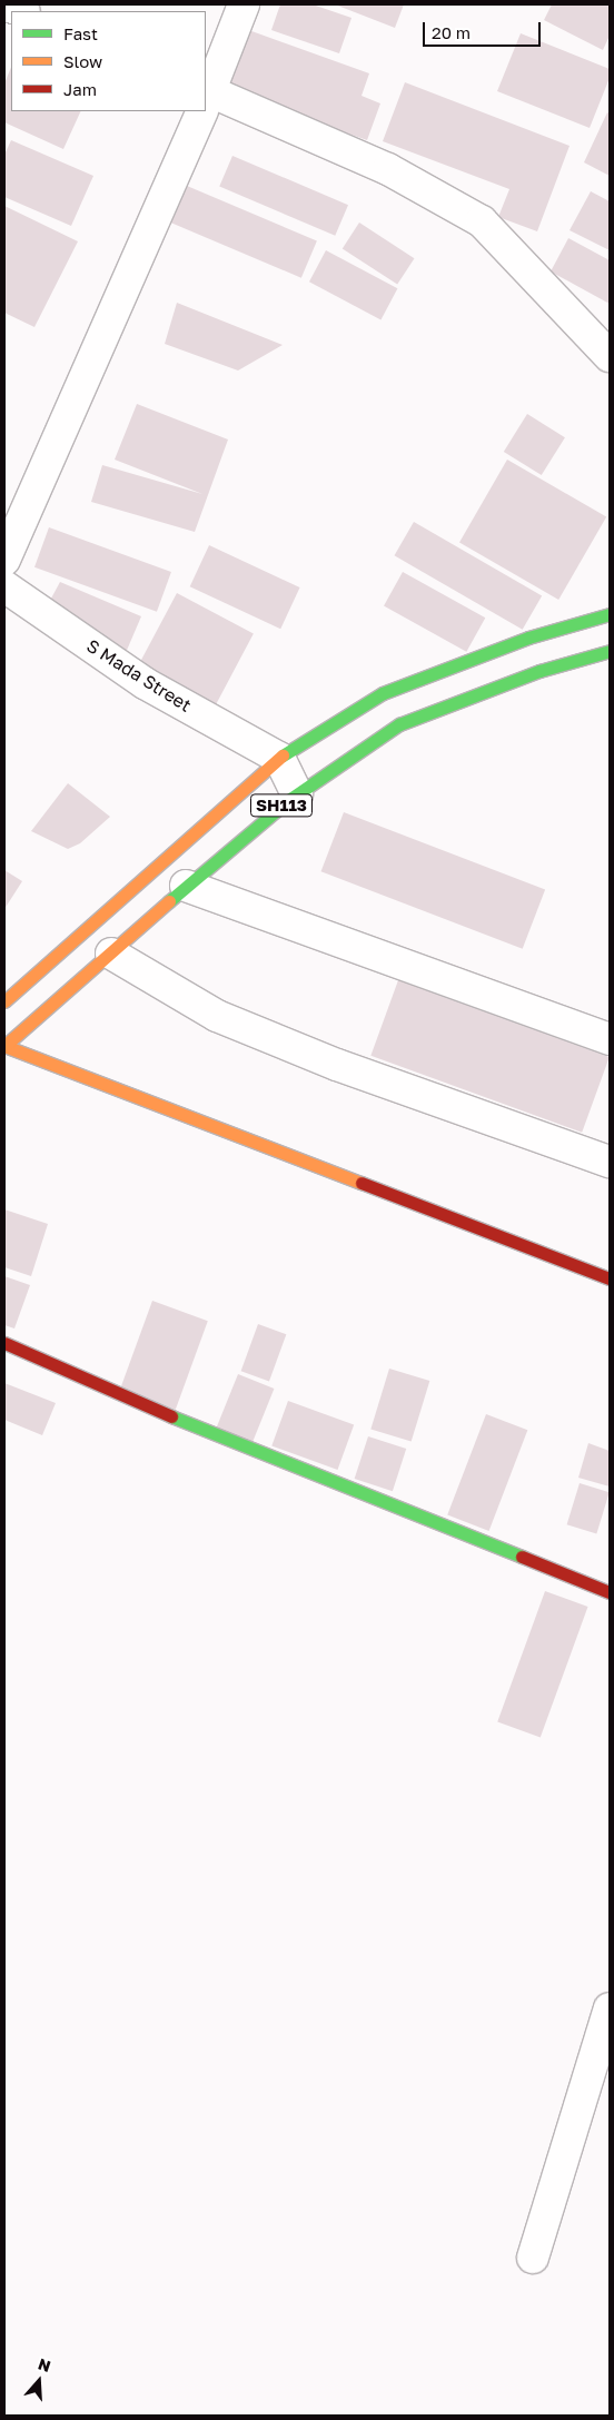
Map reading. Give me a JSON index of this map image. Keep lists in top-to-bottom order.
{
  "streets": {
    "main road": ["SH113"],
    "street": ["S Mada Street"]
  },
  "crossings": [
    ["S Mada Street", "SH113"]
  ],
  "legend": ["Fast", "Slow", "Jam"],
  "scale_bar": "20 m",
  "north": "top"
}
